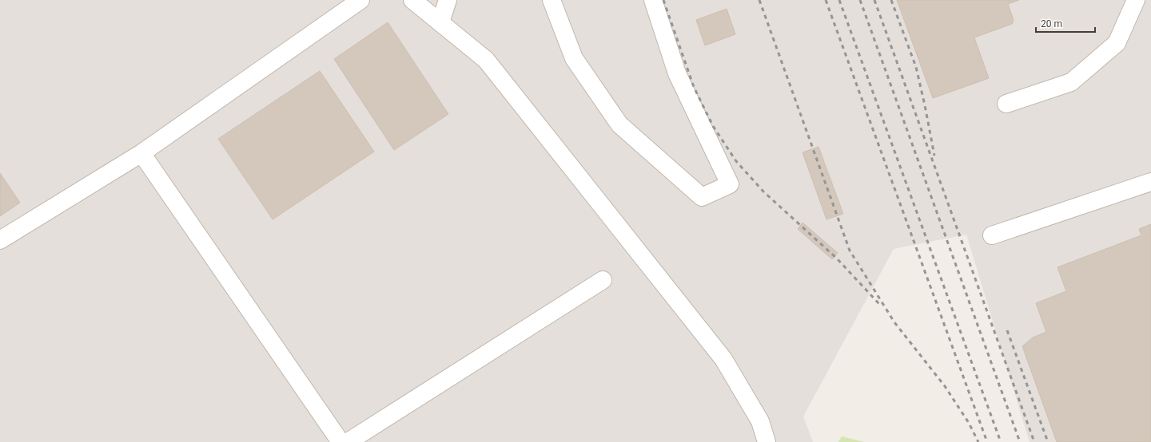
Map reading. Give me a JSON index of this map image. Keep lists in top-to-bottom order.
{
  "scale_bar": "20 m"
}
